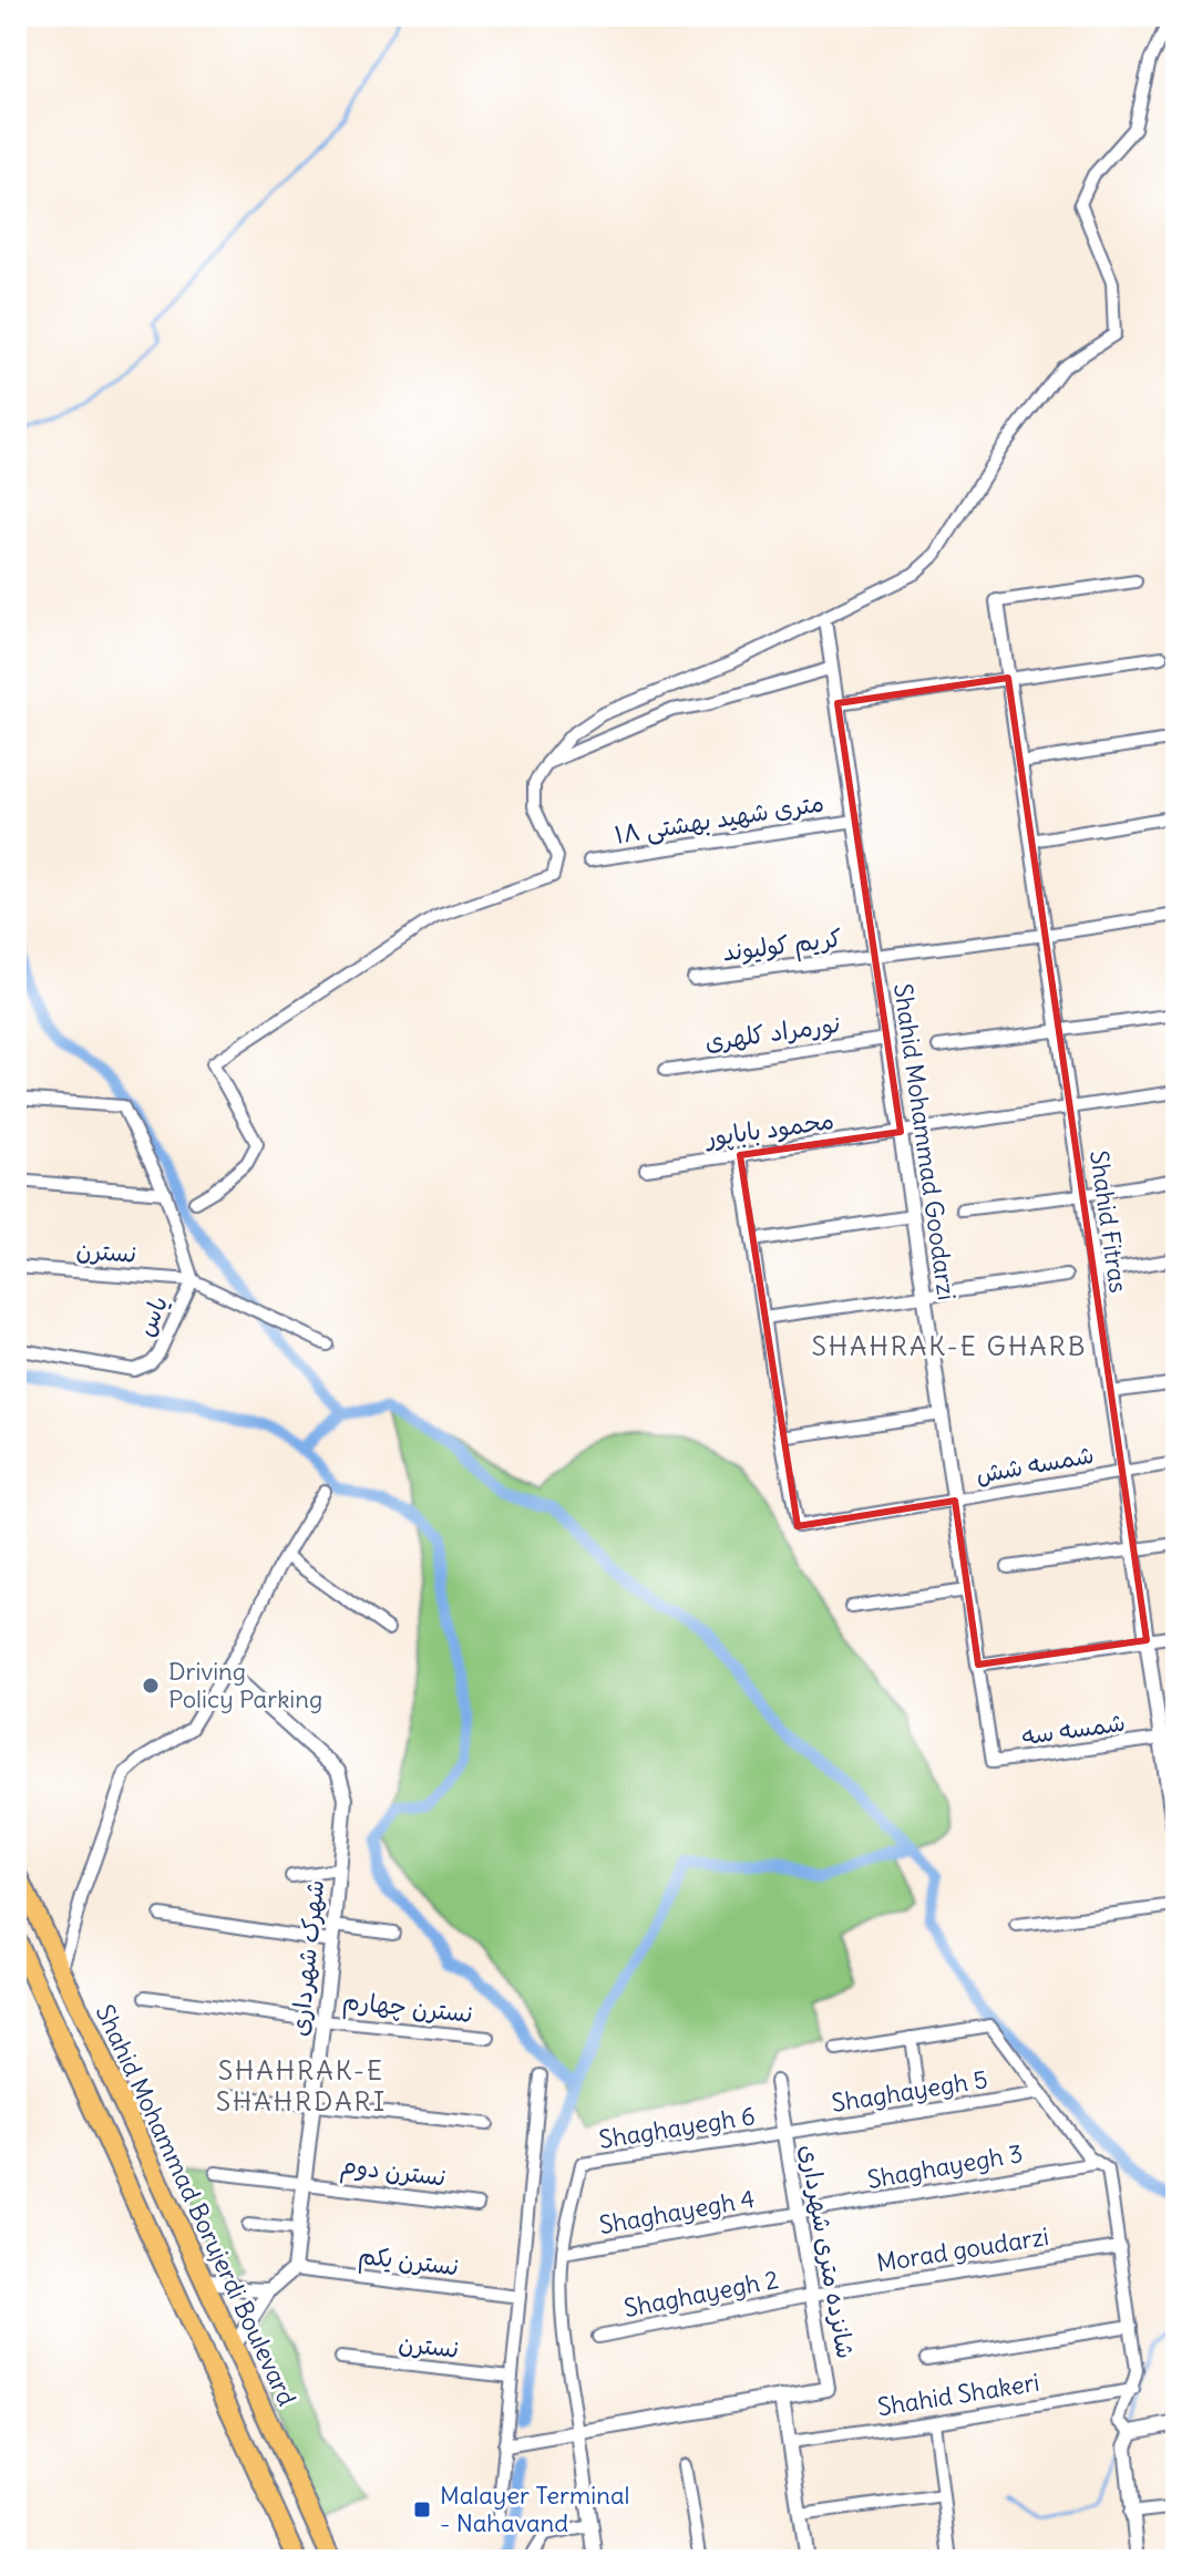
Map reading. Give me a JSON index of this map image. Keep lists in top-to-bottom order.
{
  "streets": {
    "highway": ["Shahid Mohammad Borujerdi Boulevard"],
    "street": [
      "۱۸ متری شهید بهشتی",
      "کریم کولیوند",
      "نورمراد کلهری",
      "محمود باباپور",
      "Shahid Mohammad Goodarzi",
      "Shahid Fitras",
      "نسترن",
      "یاس",
      "شمسه شش",
      "شمسه سه",
      "شهرک شهرداری",
      "نسترن چهارم",
      "Shaghayegh 5",
      "Shaghayegh 6",
      "Shaghayegh 3",
      "نسترن دوم",
      "Shaghayegh 4",
      "Morad goudarzi",
      "شانزده متری شهرداری",
      "نسترن یکم",
      "Shaghayegh 2",
      "Shahid Shakeri"
    ]
  },
  "crossings": [
    ["۱۸ متری شهید بهشتی", "Shahid Mohammad Goodarzi"],
    ["کریم کولیوند", "Shahid Mohammad Goodarzi"],
    ["کریم کولیوند", "Shahid Fitras"],
    ["نورمراد کلهری", "Shahid Mohammad Goodarzi"],
    ["محمود باباپور", "Shahid Mohammad Goodarzi"],
    ["محمود باباپور", "Shahid Fitras"],
    ["Shahid Mohammad Goodarzi", "شمسه شش"],
    ["Shahid Mohammad Goodarzi", "شمسه سه"],
    ["Shahid Fitras", "شمسه شش"],
    ["Shahid Fitras", "شمسه سه"],
    ["نسترن", "یاس"],
    ["شهرک شهرداری", "نسترن چهارم"],
    ["شهرک شهرداری", "نسترن دوم"],
    ["شهرک شهرداری", "نسترن یکم"],
    ["Shaghayegh 5", "Shaghayegh 6"],
    ["Shaghayegh 5", "شانزده متری شهرداری"],
    ["Shaghayegh 6", "Shaghayegh 4"],
    ["Shaghayegh 6", "شانزده متری شهرداری"],
    ["Shaghayegh 3", "Shaghayegh 4"],
    ["Shaghayegh 3", "شانزده متری شهرداری"],
    ["Shaghayegh 4", "شانزده متری شهرداری"],
    ["Morad goudarzi", "شانزده متری شهرداری"],
    ["Morad goudarzi", "Shaghayegh 2"],
    ["شانزده متری شهرداری", "Shaghayegh 2"]
  ],
  "districts": ["SHAHRAK-E GHARB", "SHAHRAK-E SHAHRDARI"],
  "places": {
    "other": ["Driving Policy Parking"],
    "transit": ["Malayer Terminal - Nahavand"]
  }
}
